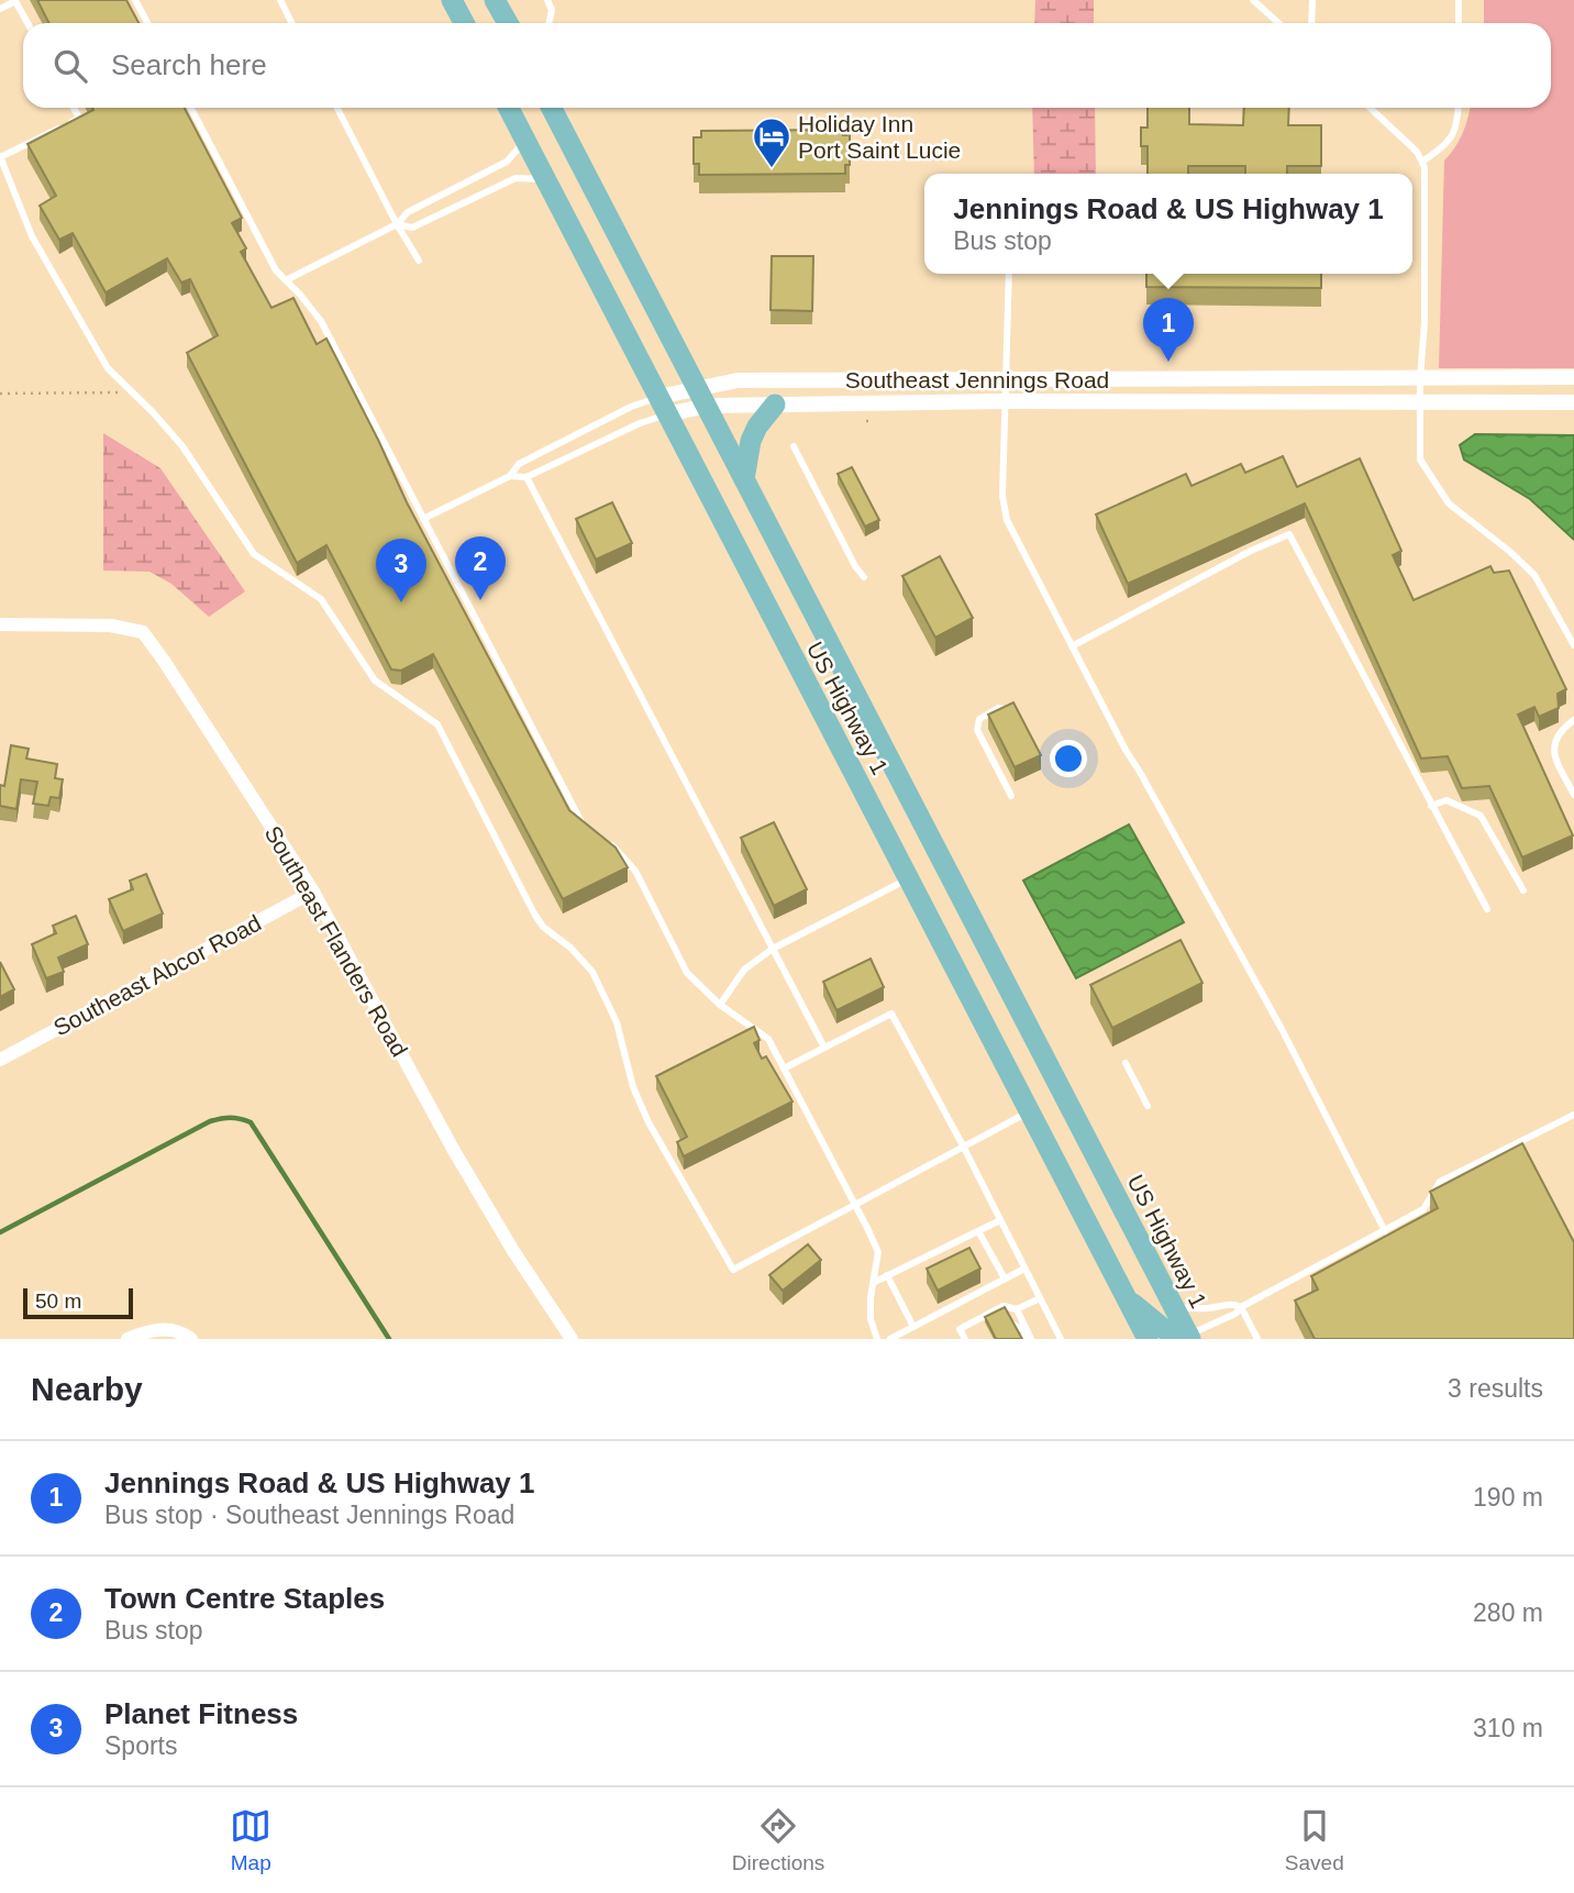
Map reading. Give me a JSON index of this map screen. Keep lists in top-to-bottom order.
{
  "streets": {
    "main road": ["US Highway 1"],
    "street": ["Southeast Jennings Road", "Southeast Flanders Road", "Southeast Abcor Road"]
  },
  "crossings": [
    ["Southeast Jennings Road", "US Highway 1"],
    ["Southeast Flanders Road", "Southeast Abcor Road"]
  ],
  "places": {
    "hotel": ["Holiday Inn Port Saint Lucie"]
  },
  "scale_bar": "50 m",
  "page": {
    "search": "Search here",
    "popup": ["Jennings Road & US Highway 1", "Bus stop"],
    "pins": ["1", "2", "3"],
    "scale": "50 m",
    "heading": ["Nearby", "3 results"],
    "list": [
      {
        "mark": "1",
        "name": "Jennings Road & US Highway 1",
        "note": "Bus stop · Southeast Jennings Road",
        "value": "190 m"
      },
      {
        "mark": "2",
        "name": "Town Centre Staples",
        "note": "Bus stop",
        "value": "280 m"
      },
      {
        "mark": "3",
        "name": "Planet Fitness",
        "note": "Sports",
        "value": "310 m"
      }
    ],
    "nav": ["Map", "Directions", "Saved"]
  }
}
